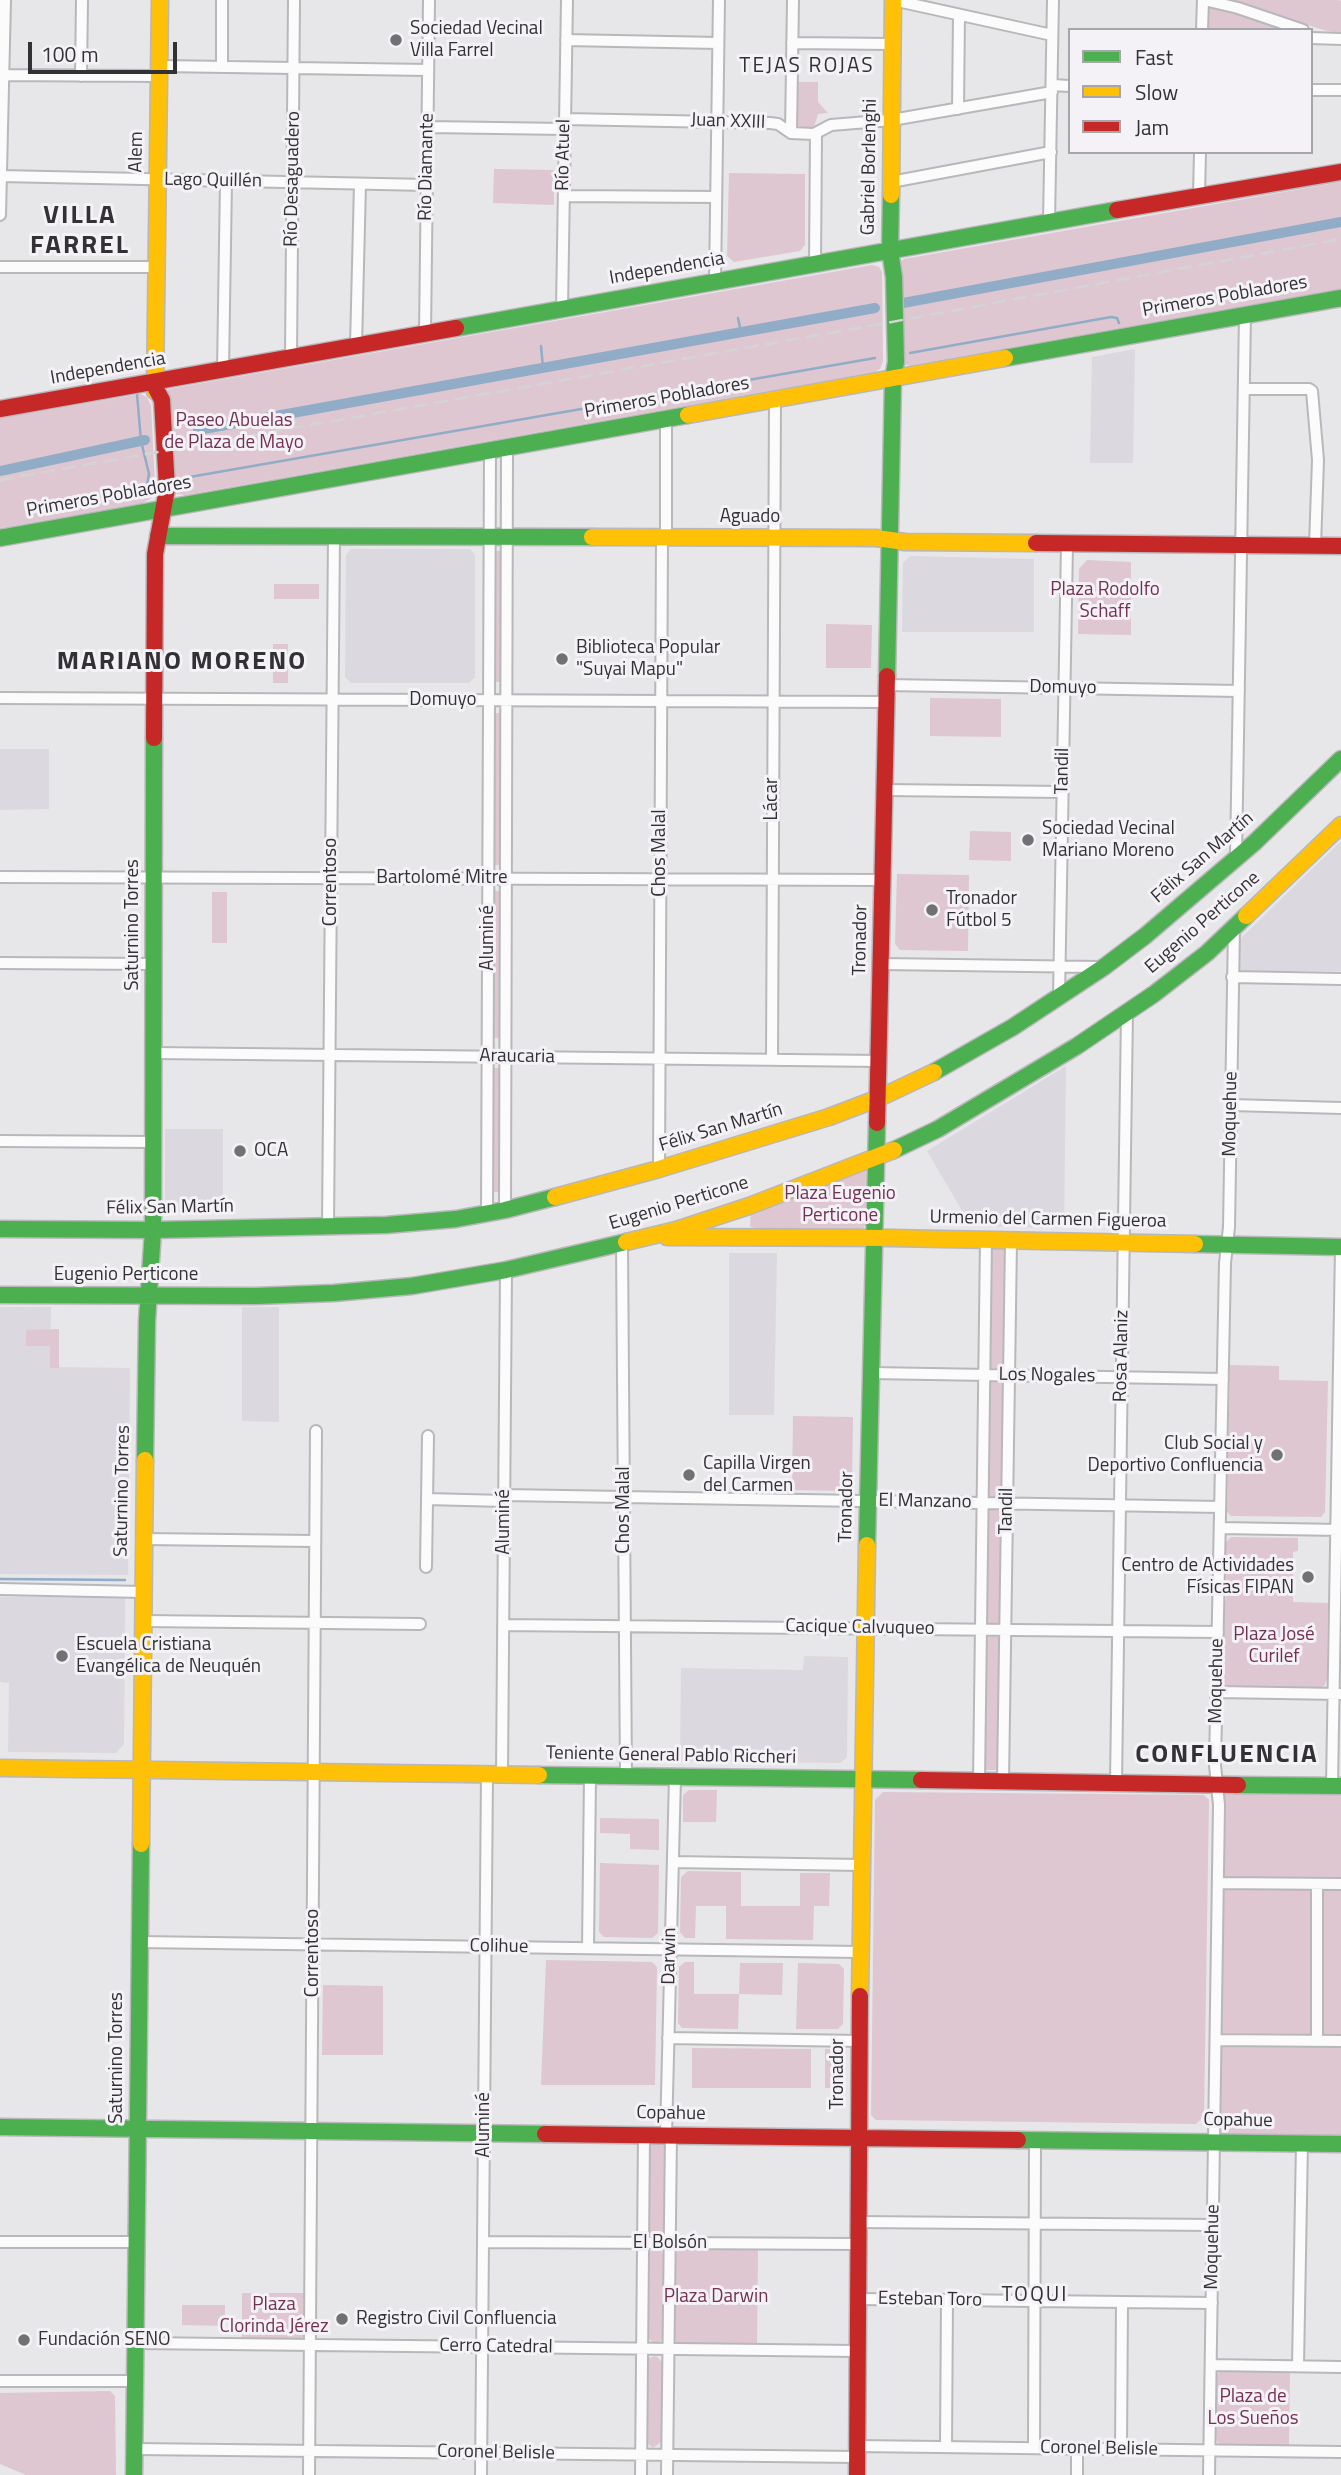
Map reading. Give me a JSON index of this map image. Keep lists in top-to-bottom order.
{
  "streets": {
    "main road": [
      "Alem",
      "Gabriel Borlenghi",
      "Independencia",
      "Primeros Pobladores",
      "Aguado",
      "Félix San Martín",
      "Eugenio Perticone",
      "Saturnino Torres",
      "Tronador",
      "Urmenio del Carmen Figueroa",
      "Teniente General Pablo Riccheri",
      "Copahue"
    ],
    "street": [
      "Juan XXIII",
      "Río Atuel",
      "Río Diamante",
      "Río Desaguadero",
      "Lago Quillén",
      "Domuyo",
      "Tandil",
      "Lácar",
      "Chos Malal",
      "Bartolomé Mitre",
      "Correntoso",
      "Aluminé",
      "Araucaria",
      "Moquehue",
      "Rosa Alaniz",
      "Los Nogales",
      "El Manzano",
      "Cacique Calvuqueo",
      "Colihue",
      "Darwin",
      "El Bolsón",
      "Esteban Toro",
      "Cerro Catedral",
      "Coronel Belisle"
    ]
  },
  "crossings": [
    ["Juan XXIII", "Río Atuel"],
    ["Juan XXIII", "Río Diamante"],
    ["Juan XXIII", "Gabriel Borlenghi"],
    ["Alem", "Lago Quillén"],
    ["Alem", "Independencia"],
    ["Alem", "Primeros Pobladores"],
    ["Alem", "Saturnino Torres"],
    ["Río Atuel", "Independencia"],
    ["Río Diamante", "Lago Quillén"],
    ["Río Diamante", "Independencia"],
    ["Gabriel Borlenghi", "Independencia"],
    ["Gabriel Borlenghi", "Primeros Pobladores"],
    ["Gabriel Borlenghi", "Aguado"],
    ["Gabriel Borlenghi", "Tronador"],
    ["Río Desaguadero", "Lago Quillén"],
    ["Río Desaguadero", "Independencia"],
    ["Primeros Pobladores", "Lácar"],
    ["Primeros Pobladores", "Saturnino Torres"],
    ["Aguado", "Tandil"],
    ["Aguado", "Lácar"],
    ["Aguado", "Chos Malal"],
    ["Aguado", "Correntoso"],
    ["Aguado", "Saturnino Torres"],
    ["Aguado", "Aluminé"],
    ["Aguado", "Tronador"],
    ["Domuyo", "Tandil"],
    ["Domuyo", "Lácar"],
    ["Domuyo", "Chos Malal"],
    ["Domuyo", "Correntoso"],
    ["Domuyo", "Saturnino Torres"],
    ["Domuyo", "Aluminé"],
    ["Domuyo", "Tronador"],
    ["Tandil", "Félix San Martín"],
    ["Tandil", "Urmenio del Carmen Figueroa"],
    ["Tandil", "Los Nogales"],
    ["Tandil", "El Manzano"],
    ["Tandil", "Cacique Calvuqueo"],
    ["Tandil", "Teniente General Pablo Riccheri"],
    ["Lácar", "Bartolomé Mitre"],
    ["Lácar", "Araucaria"],
    ["Chos Malal", "Félix San Martín"],
    ["Chos Malal", "Bartolomé Mitre"],
    ["Chos Malal", "Eugenio Perticone"],
    ["Chos Malal", "Araucaria"],
    ["Chos Malal", "El Manzano"],
    ["Chos Malal", "Cacique Calvuqueo"],
    ["Chos Malal", "Teniente General Pablo Riccheri"],
    ["Félix San Martín", "Correntoso"],
    ["Félix San Martín", "Saturnino Torres"],
    ["Félix San Martín", "Aluminé"],
    ["Félix San Martín", "Tronador"],
    ["Bartolomé Mitre", "Correntoso"],
    ["Bartolomé Mitre", "Saturnino Torres"],
    ["Bartolomé Mitre", "Aluminé"],
    ["Bartolomé Mitre", "Tronador"],
    ["Correntoso", "Araucaria"],
    ["Correntoso", "Teniente General Pablo Riccheri"],
    ["Correntoso", "Colihue"],
    ["Correntoso", "Copahue"],
    ["Correntoso", "Cerro Catedral"],
    ["Correntoso", "Coronel Belisle"],
    ["Eugenio Perticone", "Saturnino Torres"],
    ["Eugenio Perticone", "Aluminé"],
    ["Eugenio Perticone", "Tronador"],
    ["Eugenio Perticone", "Moquehue"],
    ["Eugenio Perticone", "Urmenio del Carmen Figueroa"],
    ["Eugenio Perticone", "Rosa Alaniz"],
    ["Saturnino Torres", "Araucaria"],
    ["Saturnino Torres", "Teniente General Pablo Riccheri"],
    ["Saturnino Torres", "Colihue"],
    ["Saturnino Torres", "Copahue"],
    ["Saturnino Torres", "Cerro Catedral"],
    ["Saturnino Torres", "Coronel Belisle"],
    ["Aluminé", "Araucaria"],
    ["Aluminé", "El Manzano"],
    ["Aluminé", "Cacique Calvuqueo"],
    ["Aluminé", "Teniente General Pablo Riccheri"],
    ["Aluminé", "Colihue"],
    ["Aluminé", "Copahue"],
    ["Aluminé", "El Bolsón"],
    ["Aluminé", "Cerro Catedral"],
    ["Aluminé", "Coronel Belisle"],
    ["Tronador", "Araucaria"],
    ["Tronador", "Urmenio del Carmen Figueroa"],
    ["Tronador", "Los Nogales"],
    ["Tronador", "El Manzano"],
    ["Tronador", "Cacique Calvuqueo"],
    ["Tronador", "Teniente General Pablo Riccheri"],
    ["Tronador", "Colihue"],
    ["Tronador", "Copahue"],
    ["Tronador", "El Bolsón"],
    ["Tronador", "Esteban Toro"],
    ["Tronador", "Cerro Catedral"],
    ["Tronador", "Coronel Belisle"],
    ["Moquehue", "Urmenio del Carmen Figueroa"],
    ["Moquehue", "Los Nogales"],
    ["Moquehue", "El Manzano"],
    ["Moquehue", "Cacique Calvuqueo"],
    ["Moquehue", "Teniente General Pablo Riccheri"],
    ["Moquehue", "Copahue"],
    ["Moquehue", "Esteban Toro"],
    ["Moquehue", "Coronel Belisle"],
    ["Urmenio del Carmen Figueroa", "Rosa Alaniz"],
    ["Rosa Alaniz", "Los Nogales"],
    ["Rosa Alaniz", "El Manzano"],
    ["Rosa Alaniz", "Cacique Calvuqueo"],
    ["Rosa Alaniz", "Teniente General Pablo Riccheri"],
    ["Teniente General Pablo Riccheri", "Darwin"],
    ["Colihue", "Darwin"],
    ["Darwin", "Copahue"],
    ["Darwin", "El Bolsón"],
    ["Darwin", "Cerro Catedral"],
    ["Darwin", "Coronel Belisle"]
  ],
  "districts": [
    "TEJAS ROJAS",
    "VILLA FARREL",
    "MARIANO MORENO",
    "CONFLUENCIA",
    "TOQUI"
  ],
  "parks": [
    "Paseo Abuelas de Plaza de Mayo",
    "Plaza Rodolfo Schaff",
    "Plaza Eugenio Perticone",
    "Plaza José Curilef",
    "Plaza Darwin",
    "Plaza Clorinda Jérez",
    "Plaza de Los Sueños"
  ],
  "places": [
    "Sociedad Vecinal Villa Farrel",
    "Biblioteca Popular \"Suyai Mapu\"",
    "Sociedad Vecinal Mariano Moreno",
    "Tronador Fútbol 5",
    "OCA",
    "Club Social y Deportivo Confluencia",
    "Capilla Virgen del Carmen",
    "Centro de Actividades Físicas FIPAN",
    "Escuela Cristiana Evangélica de Neuquén",
    "Registro Civil Confluencia",
    "Fundación SENO"
  ],
  "legend": ["Fast", "Slow", "Jam"],
  "scale_bar": "100 m"
}
